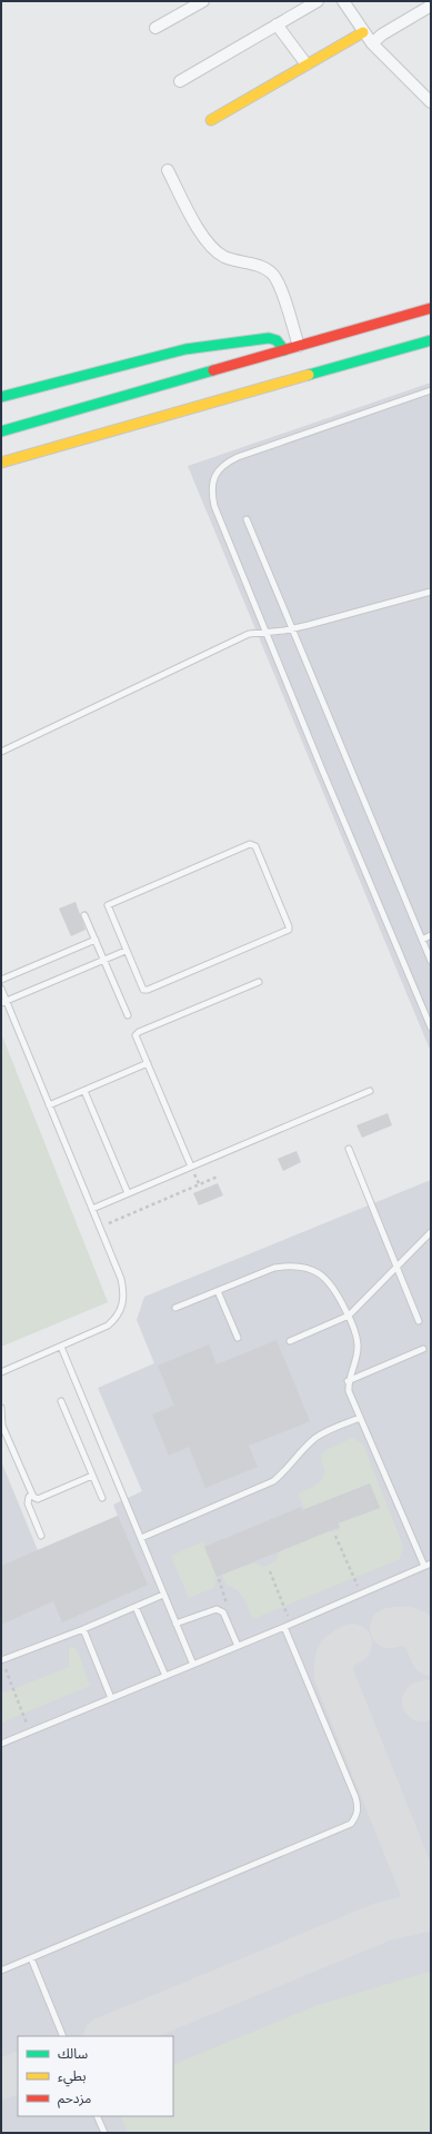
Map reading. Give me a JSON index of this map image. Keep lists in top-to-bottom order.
{
  "legend": ["سالك", "بطيء", "مزدحم"]
}
